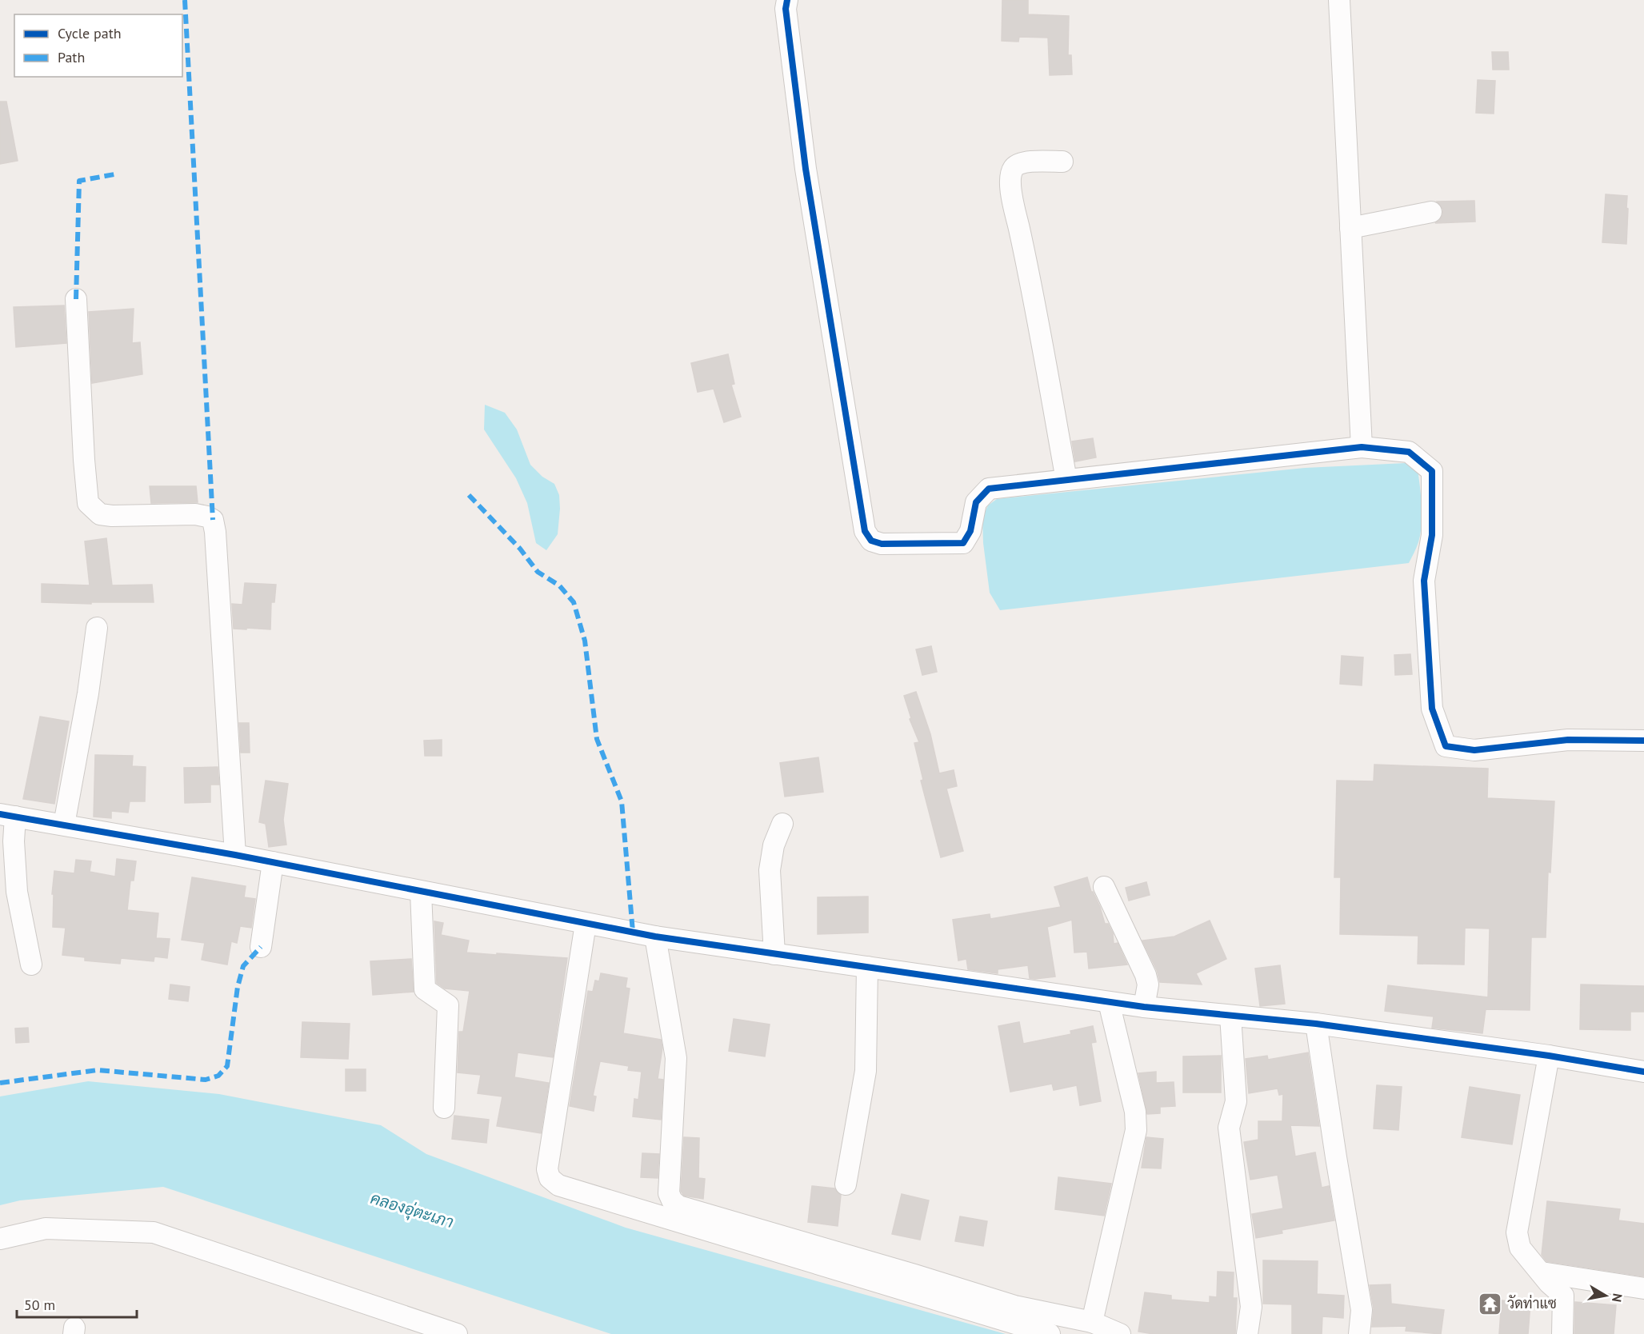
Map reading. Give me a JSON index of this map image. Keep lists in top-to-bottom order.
{
  "water": ["คลองอุ่ตะเภา"],
  "places": {
    "temple": ["วัดท่าแซ"]
  },
  "legend": ["Cycle path", "Path"],
  "scale_bar": "50 m",
  "north": "right"
}
